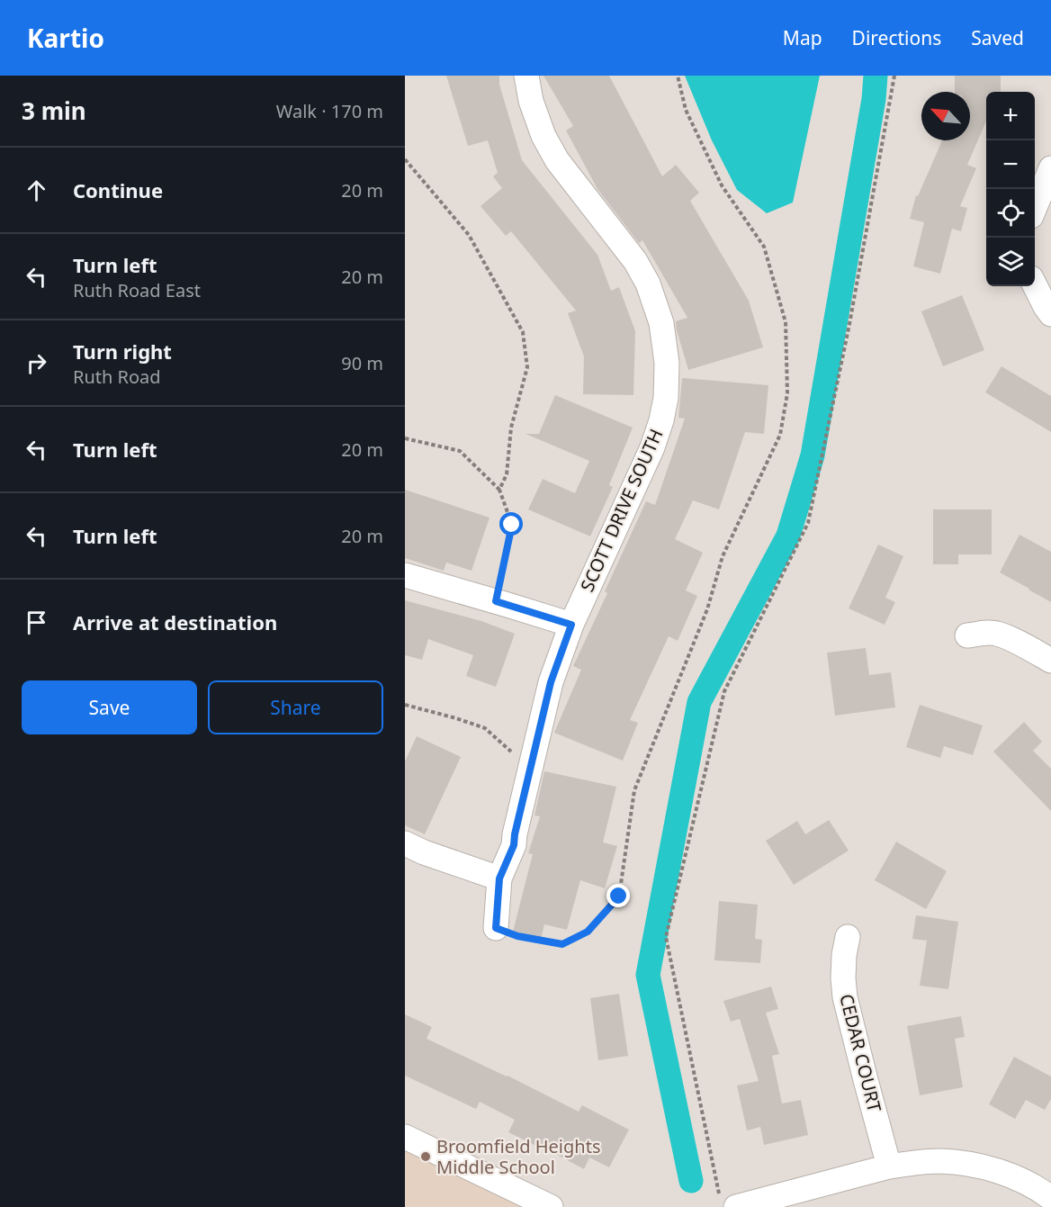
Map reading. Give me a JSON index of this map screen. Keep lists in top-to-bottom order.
{
  "streets": {
    "street": ["SCOTT DRIVE SOUTH", "CEDAR COURT"]
  },
  "places": ["Broomfield Heights Middle School"],
  "north": "top left",
  "page": {
    "header": "Kartio",
    "nav": ["Map", "Directions", "Saved"],
    "heading": ["3 min", "Walk · 170 m"],
    "map_buttons": ["+", "−"],
    "list": [
      ["Continue", "20 m"],
      ["Turn left", "Ruth Road East", "20 m"],
      ["Turn right", "Ruth Road", "90 m"],
      ["Turn left", "20 m"],
      ["Turn left", "20 m"],
      "Arrive at destination"
    ],
    "buttons": ["Save", "Share"]
  }
}
